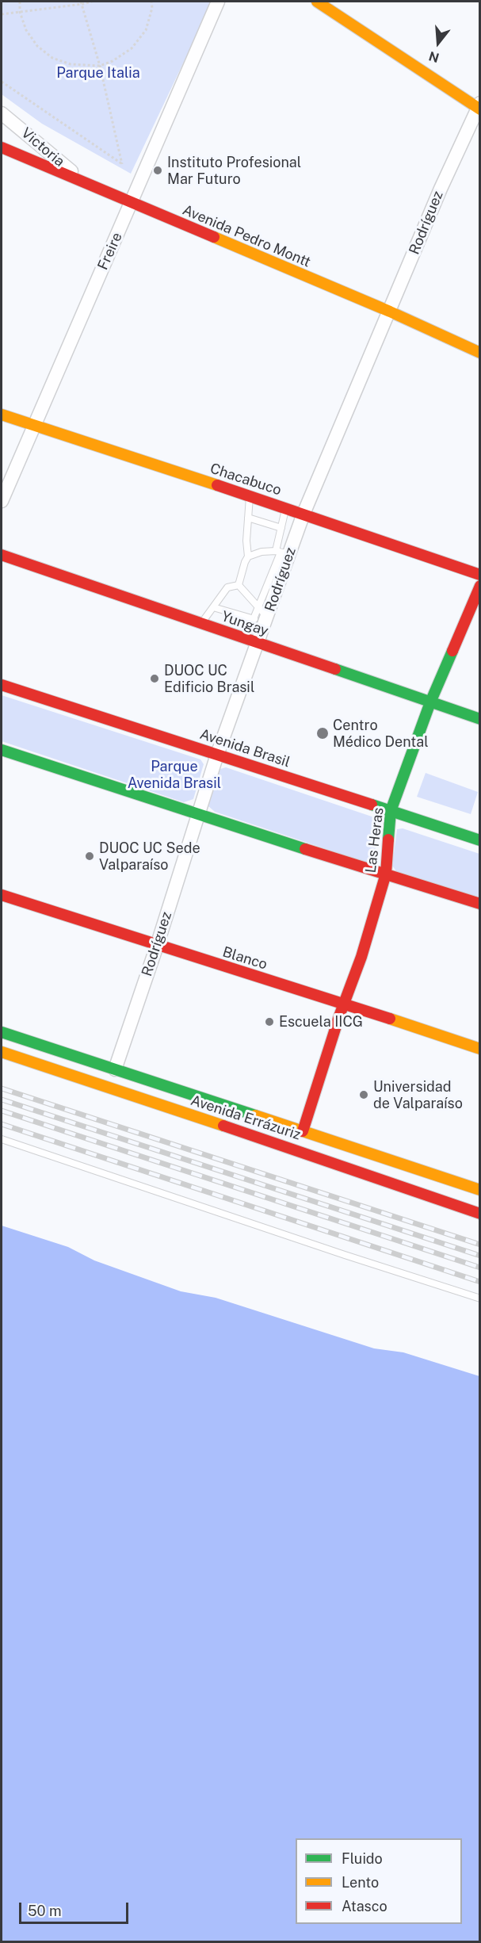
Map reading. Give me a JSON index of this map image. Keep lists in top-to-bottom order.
{
  "streets": {
    "main road": [
      "Avenida Pedro Montt",
      "Chacabuco",
      "Yungay",
      "Avenida Brasil",
      "Las Heras",
      "Blanco",
      "Avenida Errázuriz"
    ],
    "street": ["Victoria", "Rodríguez", "Freire"]
  },
  "crossings": [
    ["Victoria", "Avenida Pedro Montt"],
    ["Rodríguez", "Avenida Pedro Montt"],
    ["Rodríguez", "Chacabuco"],
    ["Rodríguez", "Yungay"],
    ["Rodríguez", "Avenida Brasil"],
    ["Rodríguez", "Blanco"],
    ["Rodríguez", "Avenida Errázuriz"],
    ["Avenida Pedro Montt", "Freire"],
    ["Freire", "Chacabuco"],
    ["Yungay", "Las Heras"],
    ["Avenida Brasil", "Las Heras"],
    ["Las Heras", "Blanco"],
    ["Las Heras", "Avenida Errázuriz"]
  ],
  "parks": ["Parque Italia", "Parque Avenida Brasil"],
  "places": [
    "Instituto Profesional Mar Futuro",
    "DUOC UC Edificio Brasil",
    "Centro Médico Dental",
    "DUOC UC Sede Valparaíso",
    "Escuela IICG",
    "Universidad de Valparaíso"
  ],
  "legend": ["Fluido", "Lento", "Atasco"],
  "scale_bar": "50 m",
  "north": "bottom"
}
